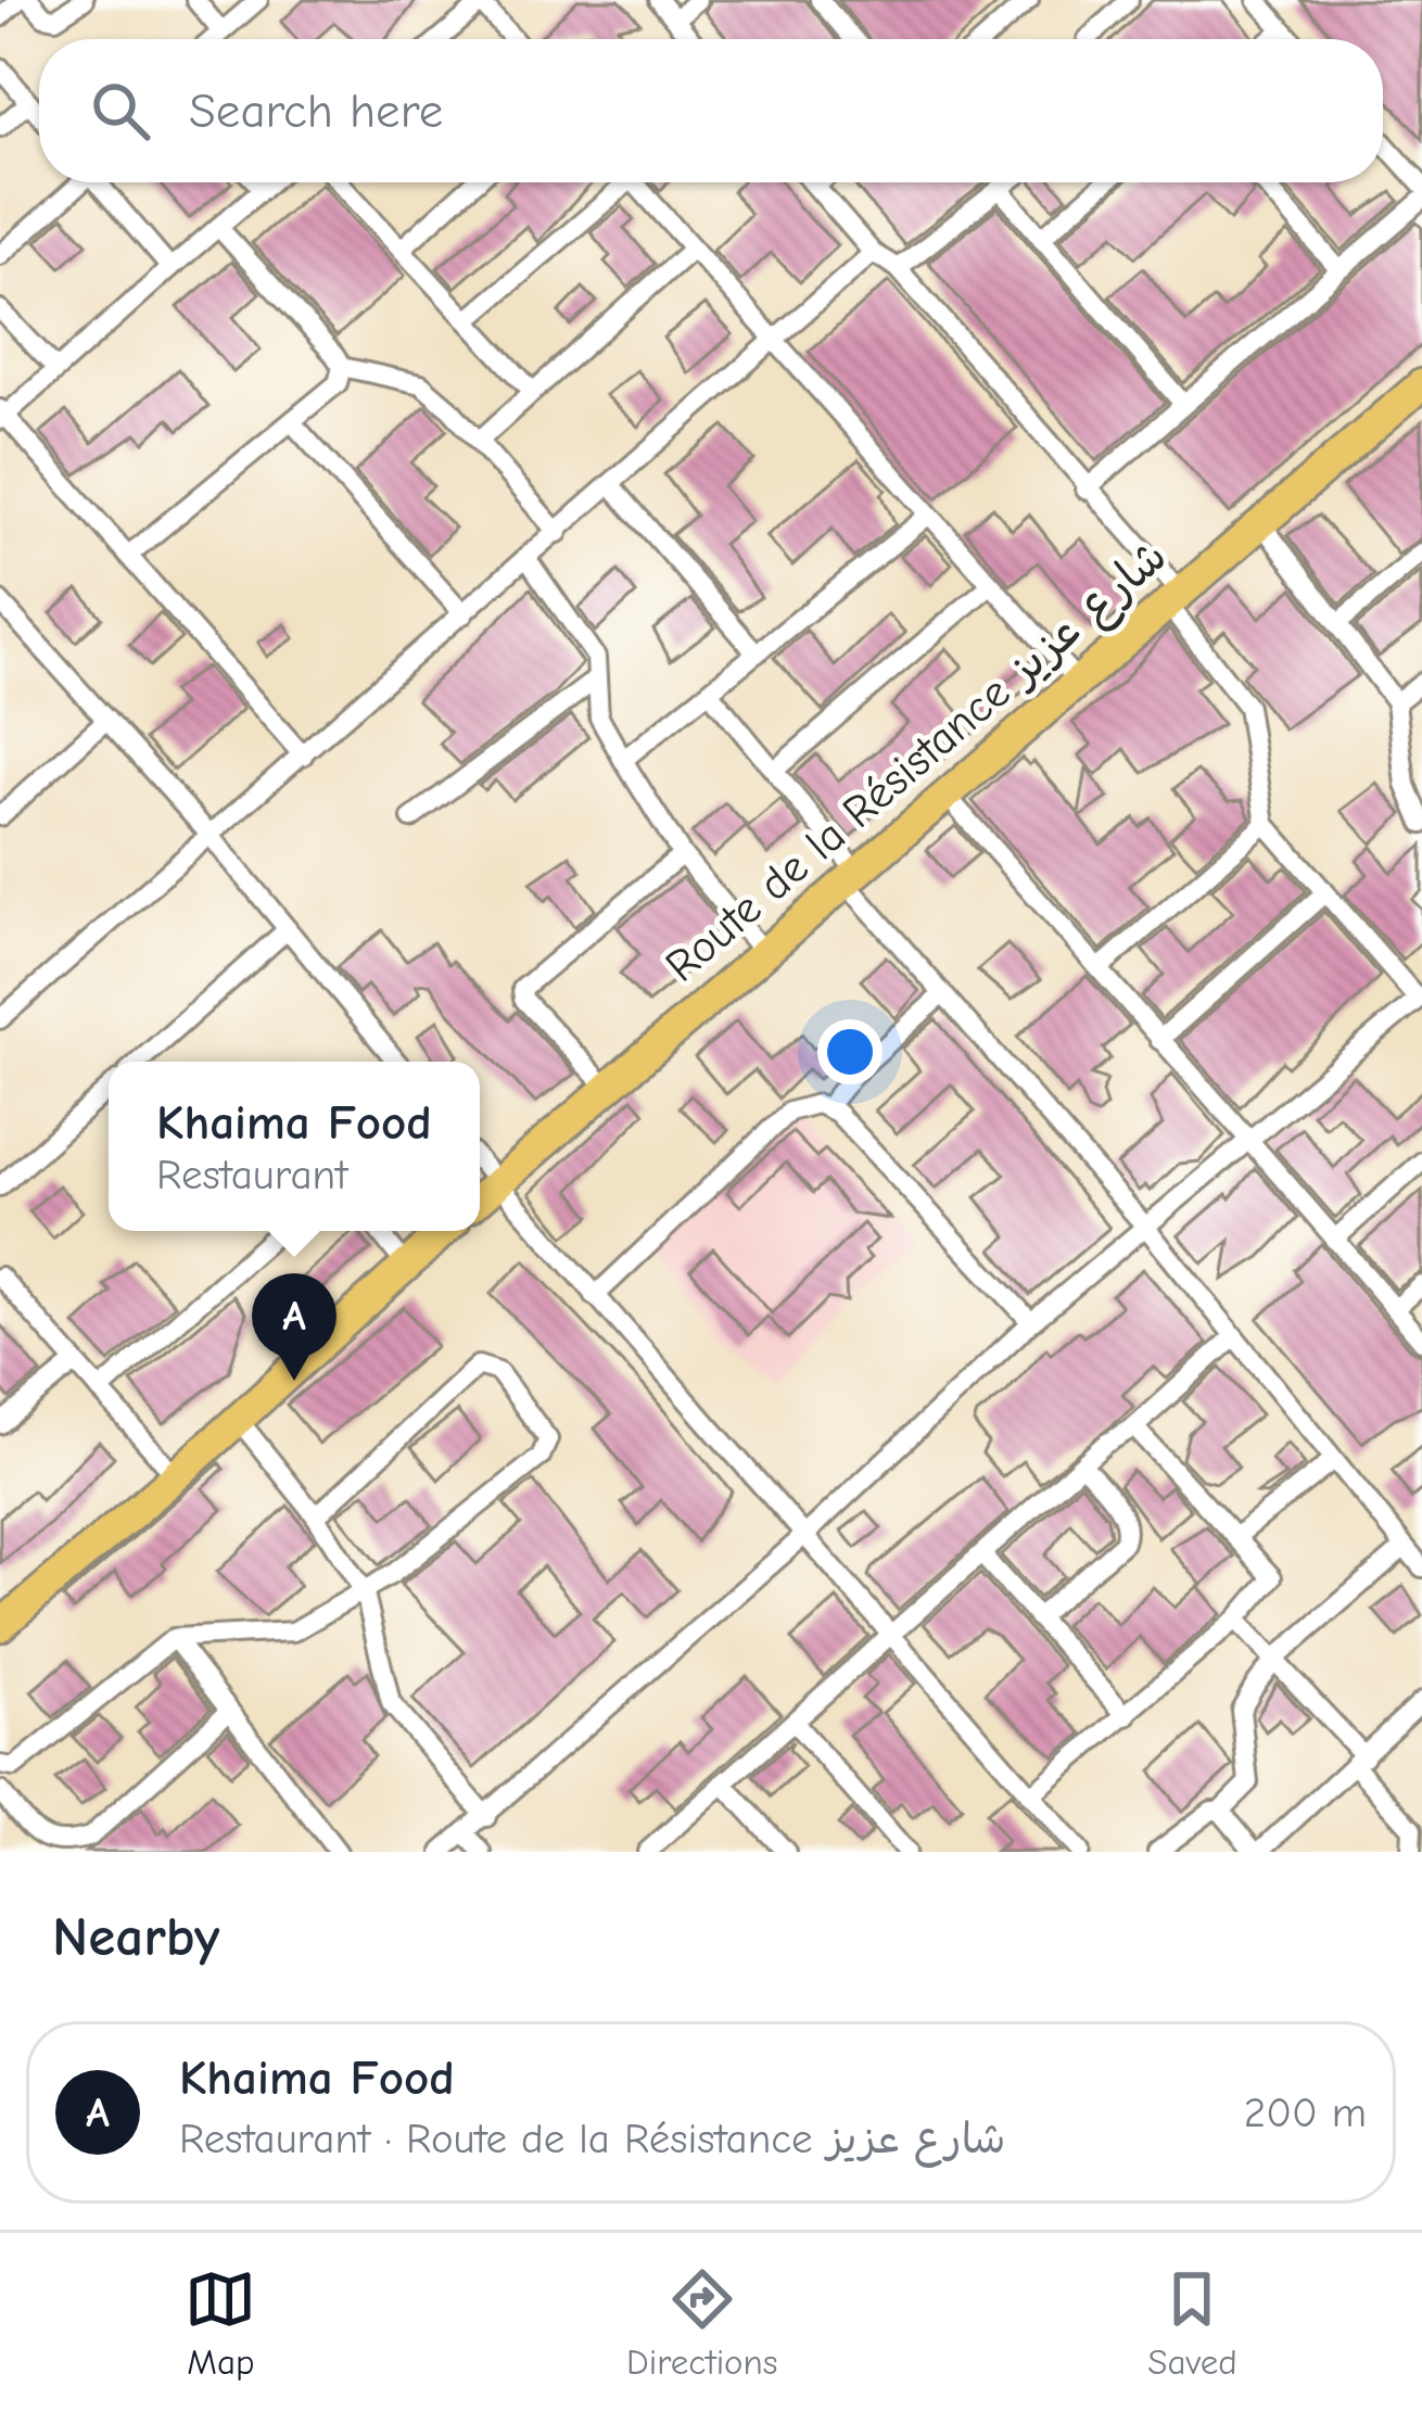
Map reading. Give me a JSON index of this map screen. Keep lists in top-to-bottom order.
{
  "streets": {
    "main road": ["Route de la Résistance شارع عزيز"]
  },
  "page": {
    "search": "Search here",
    "popup": ["Khaima Food", "Restaurant"],
    "pins": "A",
    "heading": "Nearby",
    "list": [
      {
        "mark": "A",
        "name": "Khaima Food",
        "note": "Restaurant · Route de la Résistance شارع عزيز",
        "value": "200 m"
      }
    ],
    "nav": ["Map", "Directions", "Saved"]
  }
}
